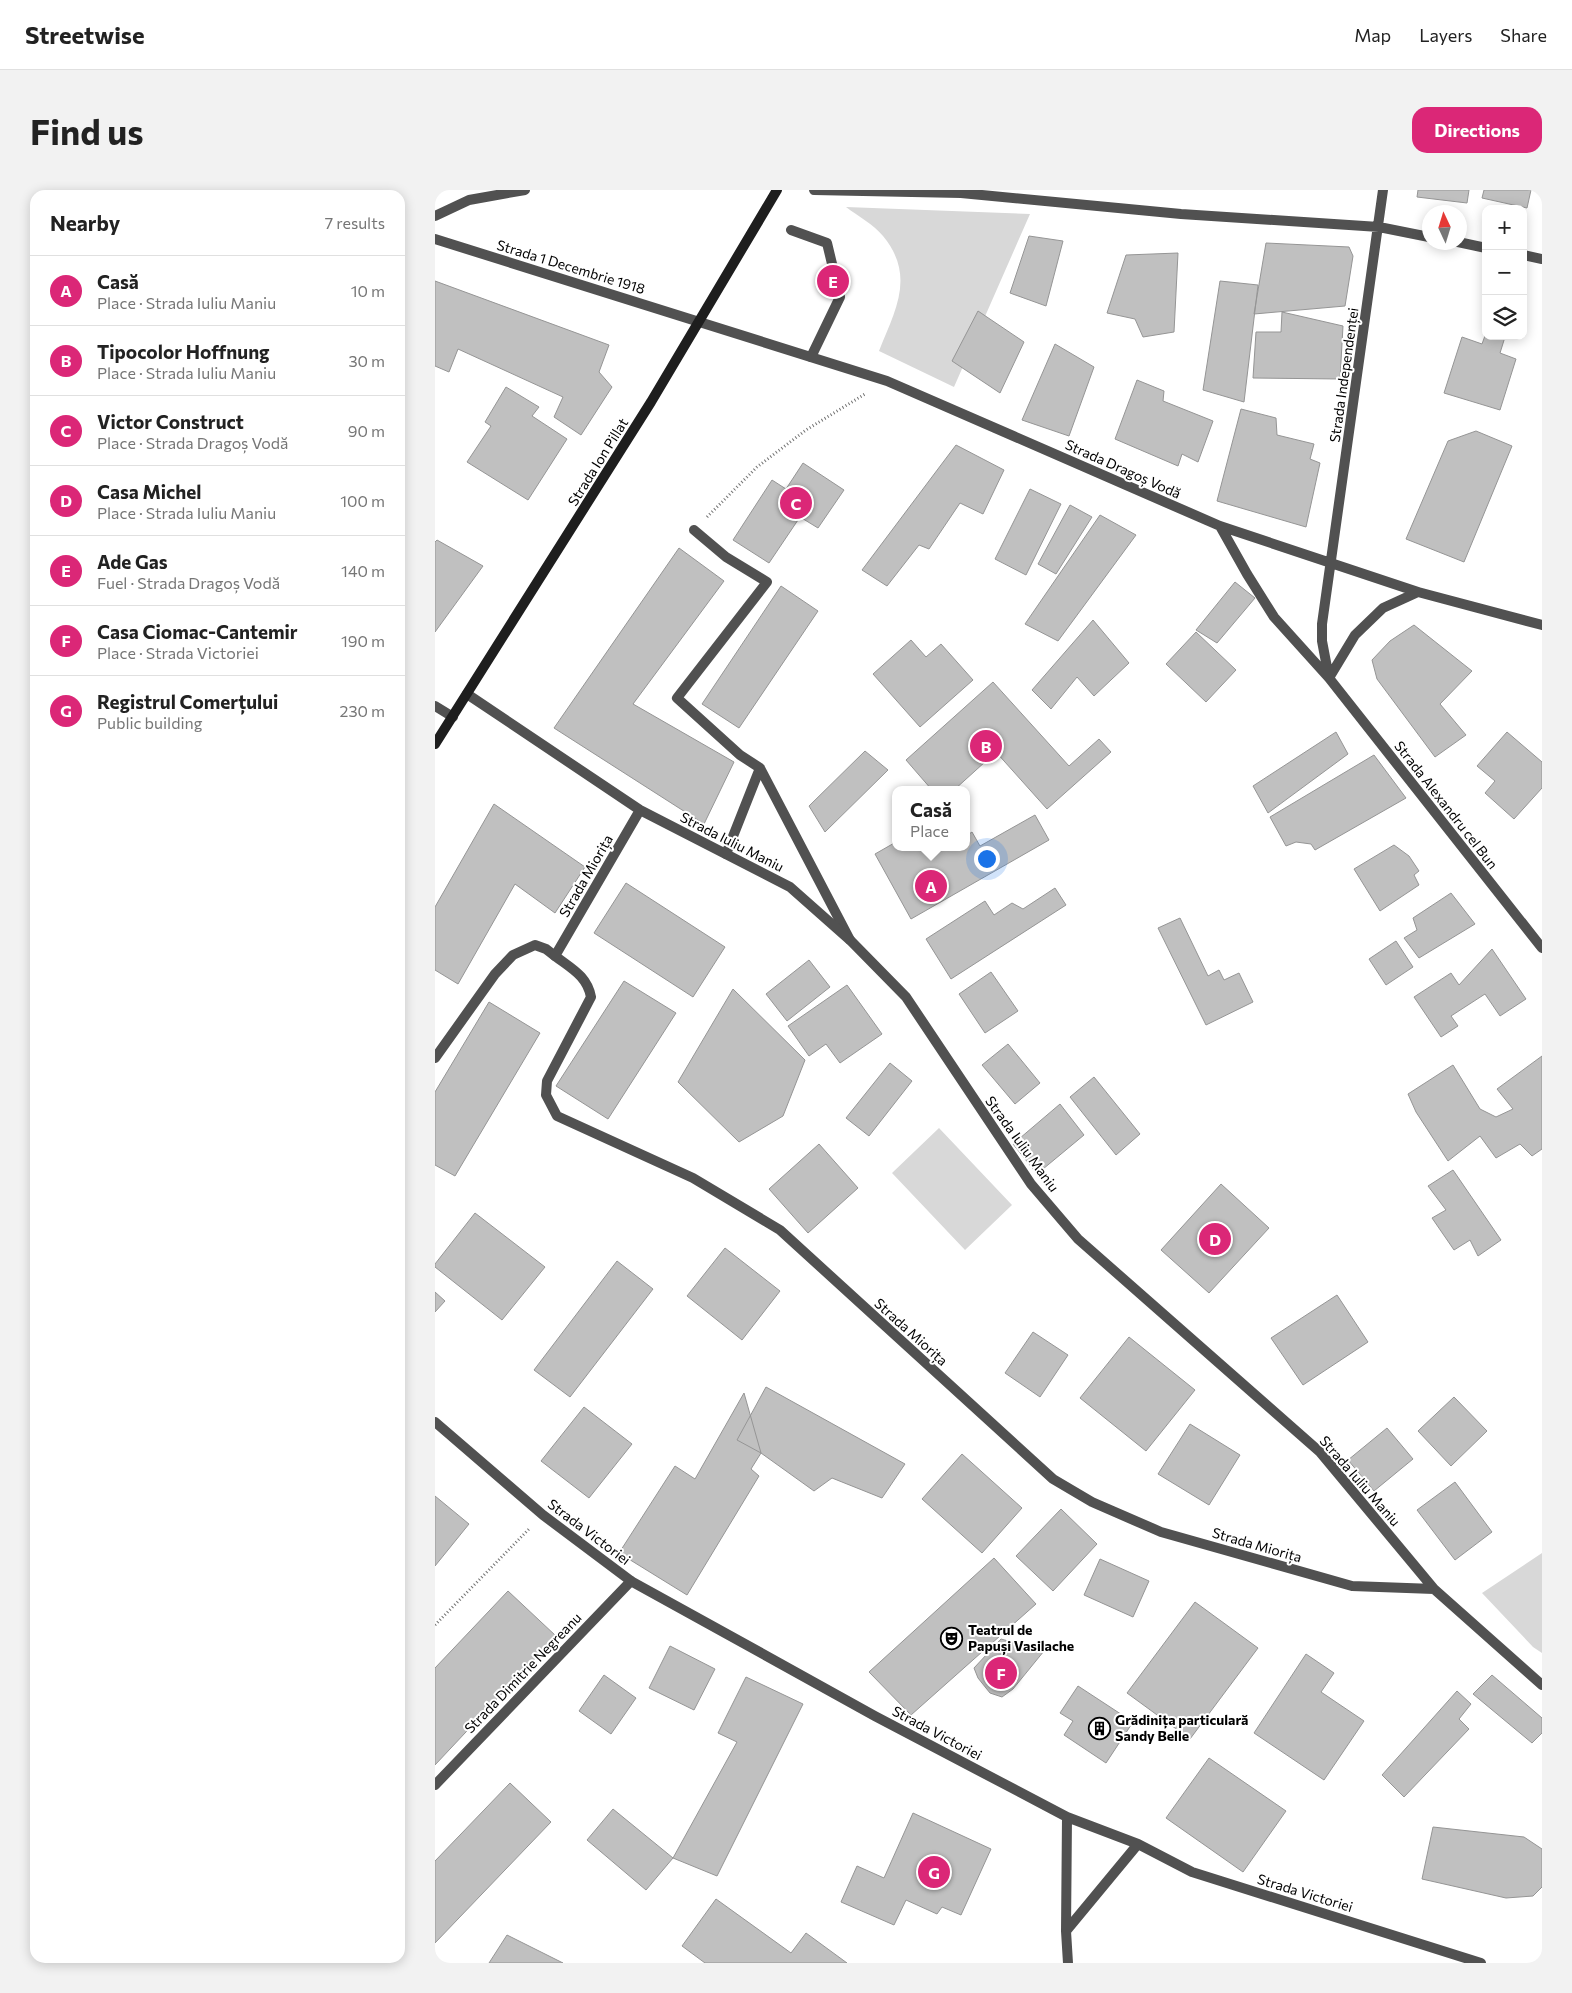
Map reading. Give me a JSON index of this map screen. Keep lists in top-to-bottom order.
{
  "streets": {
    "main road": ["Strada Ion Pillat"],
    "street": [
      "Strada 1 Decembrie 1918",
      "Strada Independenței",
      "Strada Dragoș Vodă",
      "Strada Alexandru cel Bun",
      "Strada Iuliu Maniu",
      "Strada Miorița",
      "Strada Victoriei",
      "Strada Dimitrie Negreanu"
    ]
  },
  "crossings": [
    ["Strada 1 Decembrie 1918", "Strada Ion Pillat"],
    ["Strada 1 Decembrie 1918", "Strada Dragoș Vodă"],
    ["Strada Independenței", "Strada Dragoș Vodă"],
    ["Strada Independenței", "Strada Alexandru cel Bun"],
    ["Strada Ion Pillat", "Strada Dragoș Vodă"],
    ["Strada Ion Pillat", "Strada Iuliu Maniu"],
    ["Strada Dragoș Vodă", "Strada Alexandru cel Bun"],
    ["Strada Iuliu Maniu", "Strada Miorița"],
    ["Strada Victoriei", "Strada Dimitrie Negreanu"]
  ],
  "places": {
    "theatre": ["Teatrul de Papuși Vasilache"],
    "building": ["Grădinița particulară Sandy Belle"]
  },
  "north": "top",
  "page": {
    "header": "Streetwise",
    "nav": ["Map", "Layers", "Share"],
    "buttons": "Directions",
    "title": "Find us",
    "heading": ["Nearby", "7 results"],
    "map_buttons": ["+", "−"],
    "list": [
      {
        "mark": "A",
        "name": "Casă",
        "note": "Place · Strada Iuliu Maniu",
        "value": "10 m"
      },
      {
        "mark": "B",
        "name": "Tipocolor Hoffnung",
        "note": "Place · Strada Iuliu Maniu",
        "value": "30 m"
      },
      {
        "mark": "C",
        "name": "Victor Construct",
        "note": "Place · Strada Dragoș Vodă",
        "value": "90 m"
      },
      {
        "mark": "D",
        "name": "Casa Michel",
        "note": "Place · Strada Iuliu Maniu",
        "value": "100 m"
      },
      {
        "mark": "E",
        "name": "Ade Gas",
        "note": "Fuel · Strada Dragoș Vodă",
        "value": "140 m"
      },
      {
        "mark": "F",
        "name": "Casa Ciomac-Cantemir",
        "note": "Place · Strada Victoriei",
        "value": "190 m"
      },
      {
        "mark": "G",
        "name": "Registrul Comerțului",
        "note": "Public building",
        "value": "230 m"
      }
    ],
    "pins": [
      "E",
      "C",
      "B",
      "A",
      "D",
      "F",
      "G"
    ],
    "popup": ["Casă", "Place"]
  }
}
